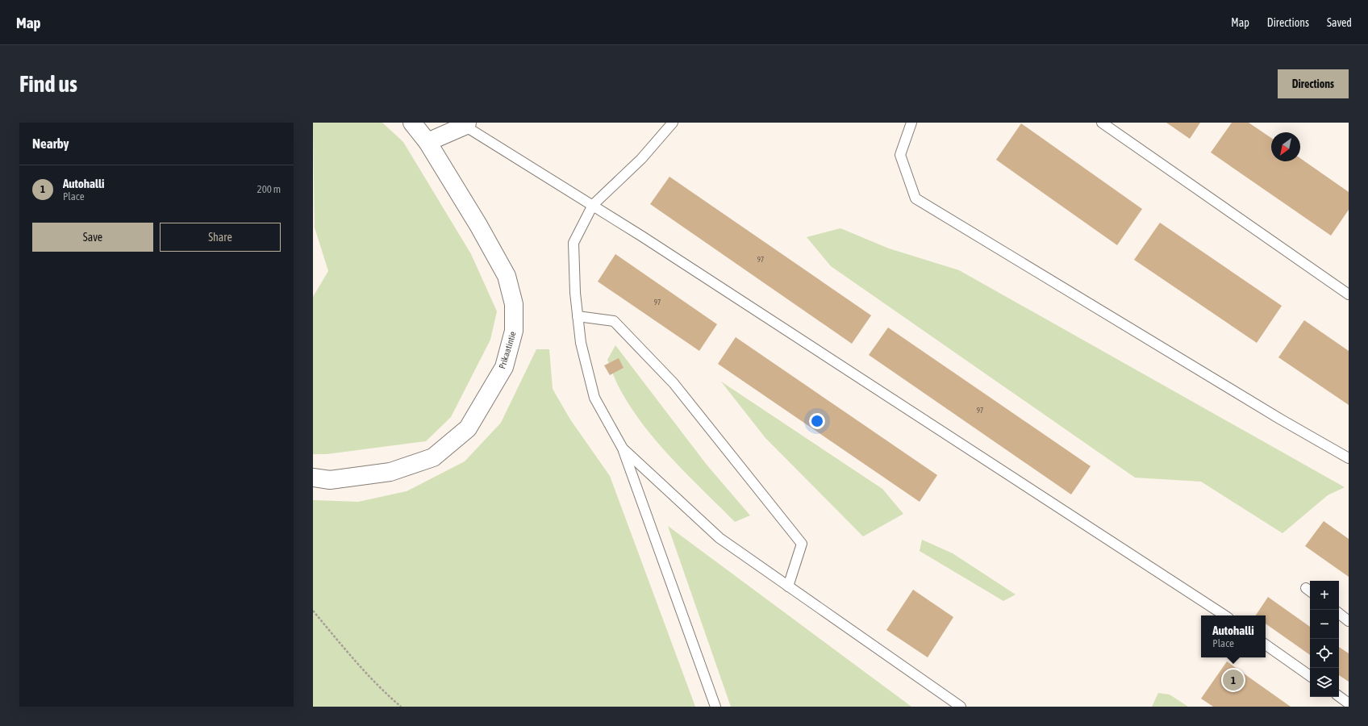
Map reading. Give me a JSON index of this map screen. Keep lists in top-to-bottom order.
{
  "streets": {
    "street": ["Prikaatintie"]
  },
  "house_numbers": ["97", "97", "97"],
  "north": "bottom left",
  "page": {
    "header": "Map",
    "nav": ["Map", "Directions", "Saved"],
    "buttons": [
      "Directions",
      ["Save", "Share"]
    ],
    "title": "Find us",
    "heading": "Nearby",
    "list": [
      {
        "mark": "1",
        "name": "Autohalli",
        "note": "Place",
        "value": "200 m"
      }
    ],
    "map_buttons": ["+", "−"],
    "popup": ["Autohalli", "Place"],
    "pins": "1"
  }
}
